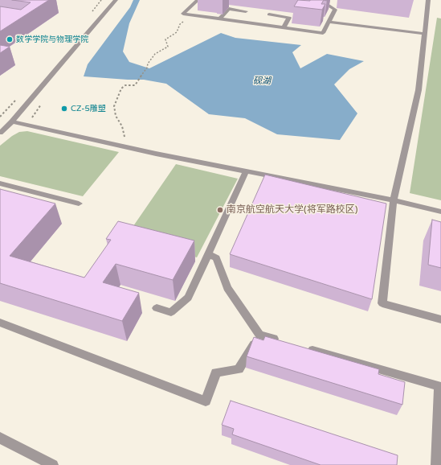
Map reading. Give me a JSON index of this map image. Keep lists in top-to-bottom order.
{
  "water": ["砚湖"],
  "places": ["数学学院与物理学院", "CZ-5雕塑", "南京航空航天大学(将军路校区)"]
}
